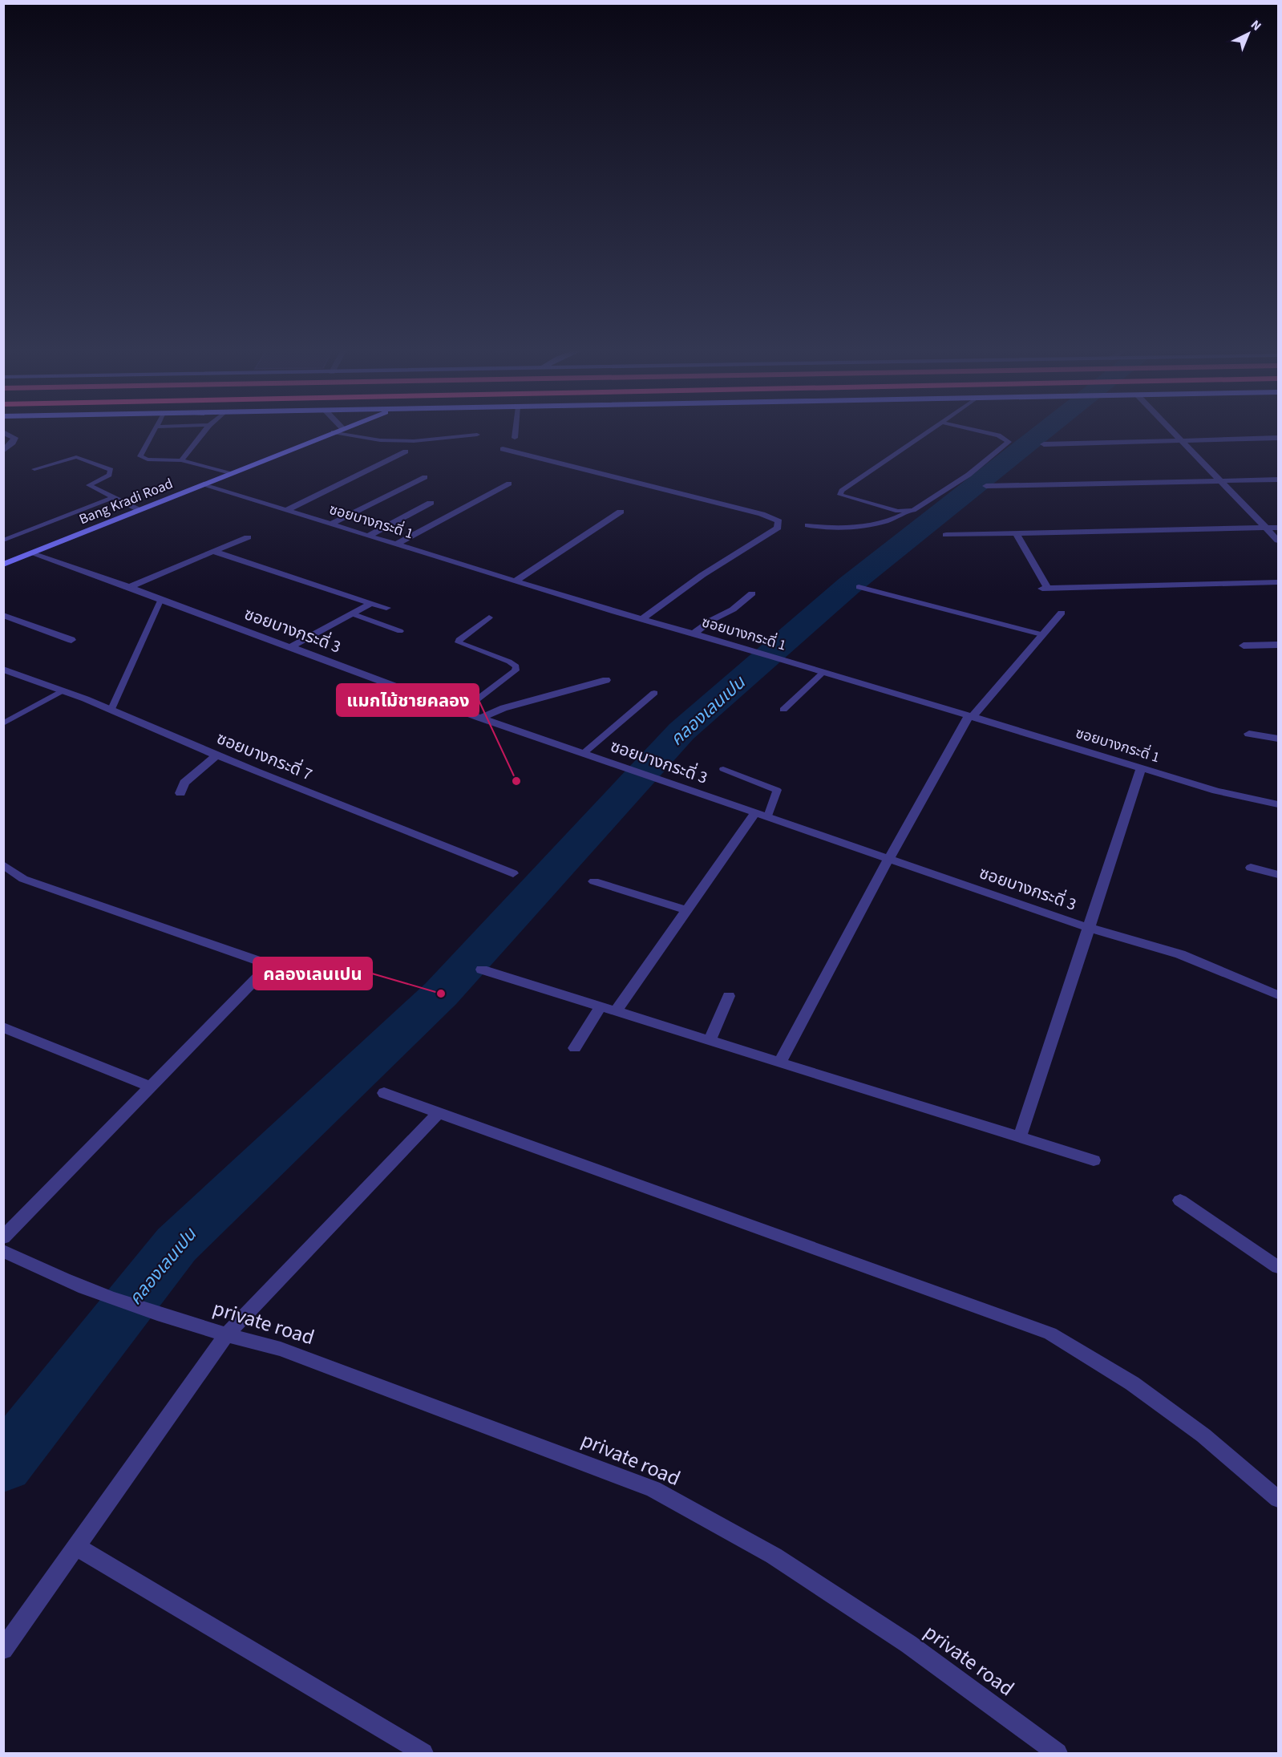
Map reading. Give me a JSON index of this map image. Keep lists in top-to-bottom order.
{
  "streets": {
    "main road": ["Bang Kradi Road"],
    "street": [
      "ซอยบางกระดี่ 1",
      "ซอยบางกระดี่ 3",
      "ซอยบางกระดี่ 7",
      "private road"
    ]
  },
  "crossings": [
    ["Bang Kradi Road", "ซอยบางกระดี่ 1"],
    ["Bang Kradi Road", "ซอยบางกระดี่ 3"]
  ],
  "water": ["คลองเลนเปน"],
  "places": ["แมกไม้ชายคลอง", "คลองเลนเปน"],
  "north": "top right"
}
